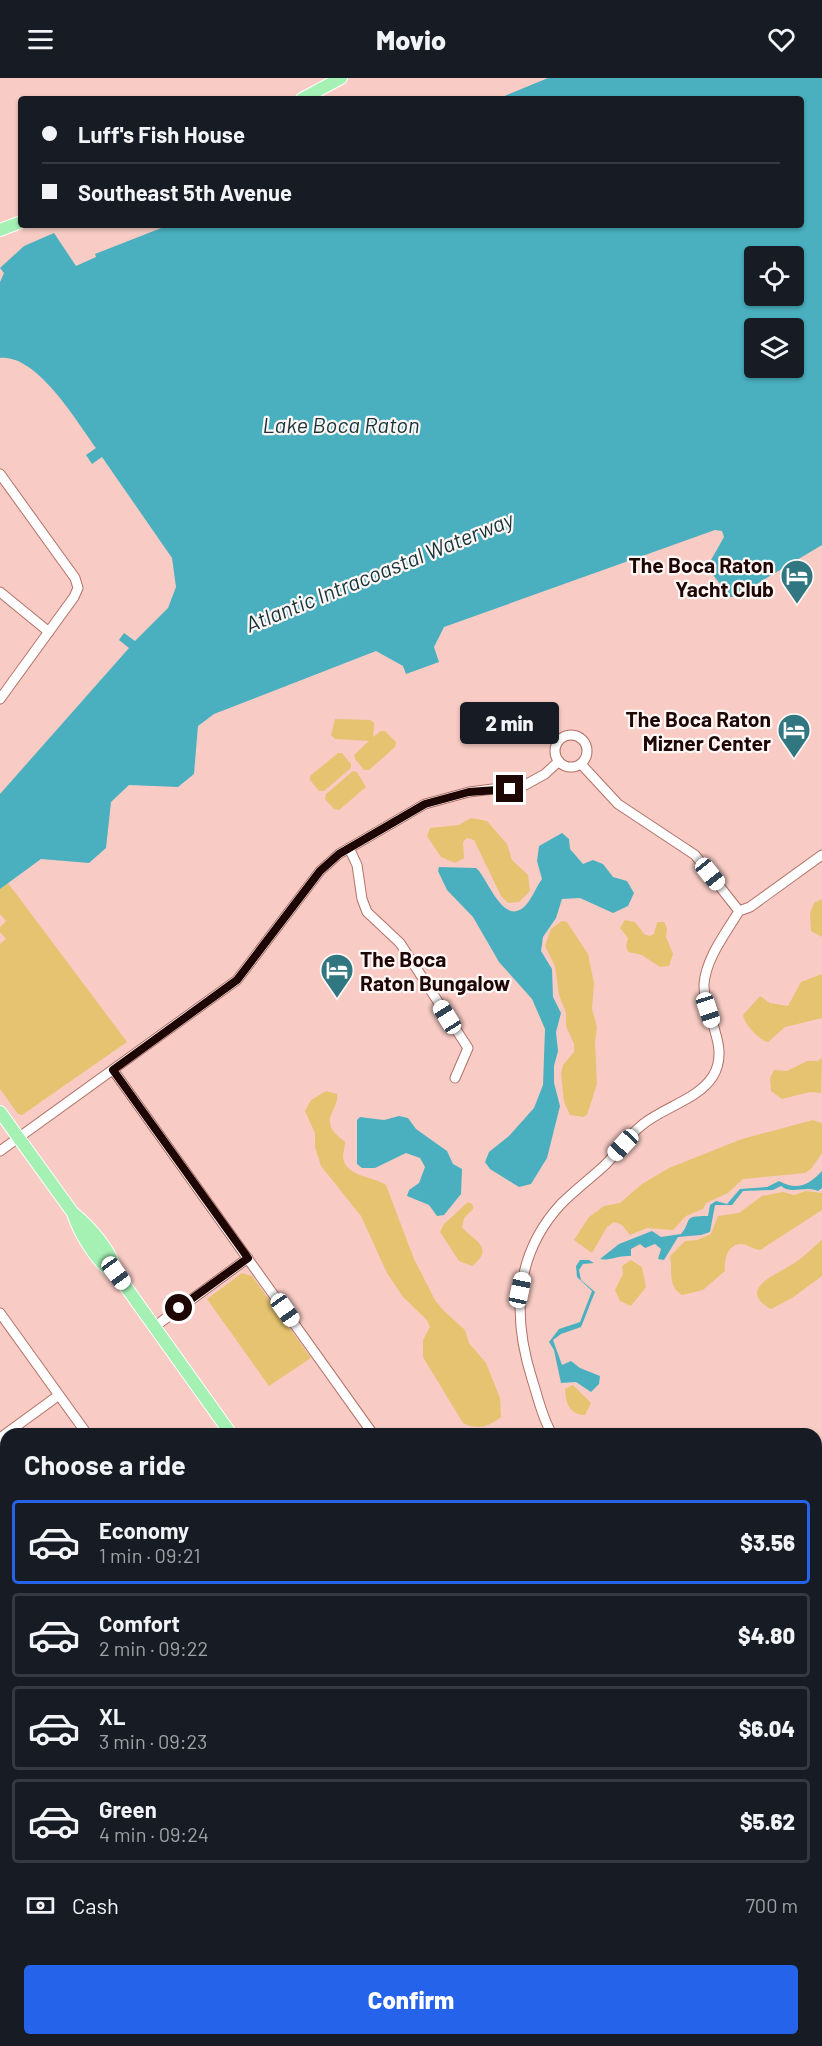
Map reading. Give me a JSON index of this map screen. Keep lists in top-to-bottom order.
{
  "water": ["Lake Boca Raton", "Atlantic Intracoastal Waterway"],
  "places": {
    "hotel": ["The Boca Raton Yacht Club", "The Boca Raton Mizner Center", "The Boca Raton Bungalow"]
  },
  "page": {
    "header": "Movio",
    "banner": ["Luff's Fish House", "Southeast 5th Avenue"],
    "bubble": "2 min",
    "heading": "Choose a ride",
    "list": [
      {
        "name": "Economy",
        "note": "1 min · 09:21",
        "value": "$3.56"
      },
      {
        "name": "Comfort",
        "note": "2 min · 09:22",
        "value": "$4.80"
      },
      {
        "name": "XL",
        "note": "3 min · 09:23",
        "value": "$6.04"
      },
      {
        "name": "Green",
        "note": "4 min · 09:24",
        "value": "$5.62"
      }
    ],
    "pay": ["Cash", "700 m"],
    "buttons": "Confirm"
  }
}
